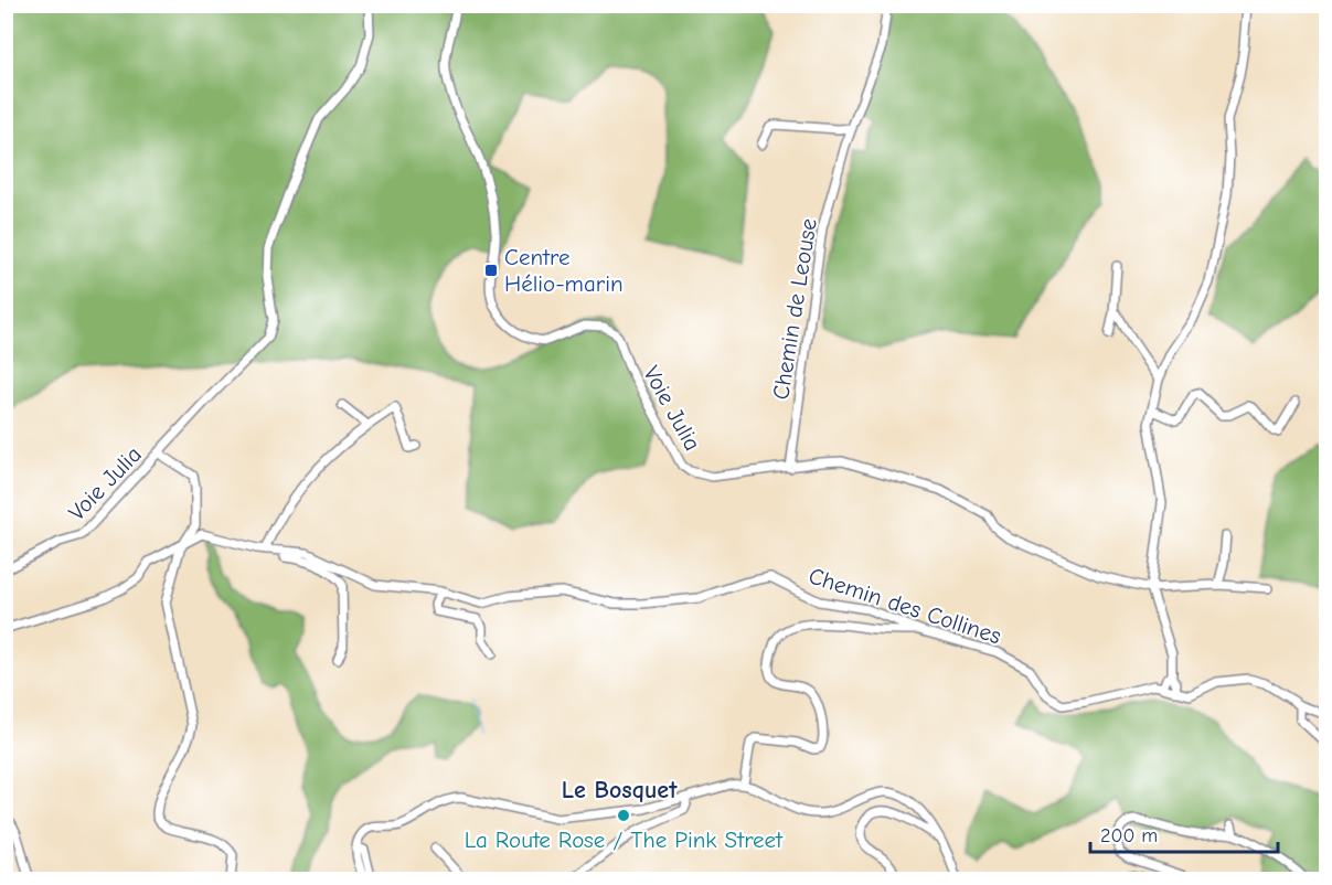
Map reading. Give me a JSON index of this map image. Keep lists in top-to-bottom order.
{
  "streets": {
    "street": ["Chemin de Leouse", "Voie Julia", "Chemin des Collines"]
  },
  "crossings": [
    ["Chemin de Leouse", "Voie Julia"]
  ],
  "districts": ["Le Bosquet"],
  "places": {
    "transit": ["Centre Hélio-marin"],
    "other": ["La Route Rose / The Pink Street"]
  },
  "scale_bar": "200 m"
}
